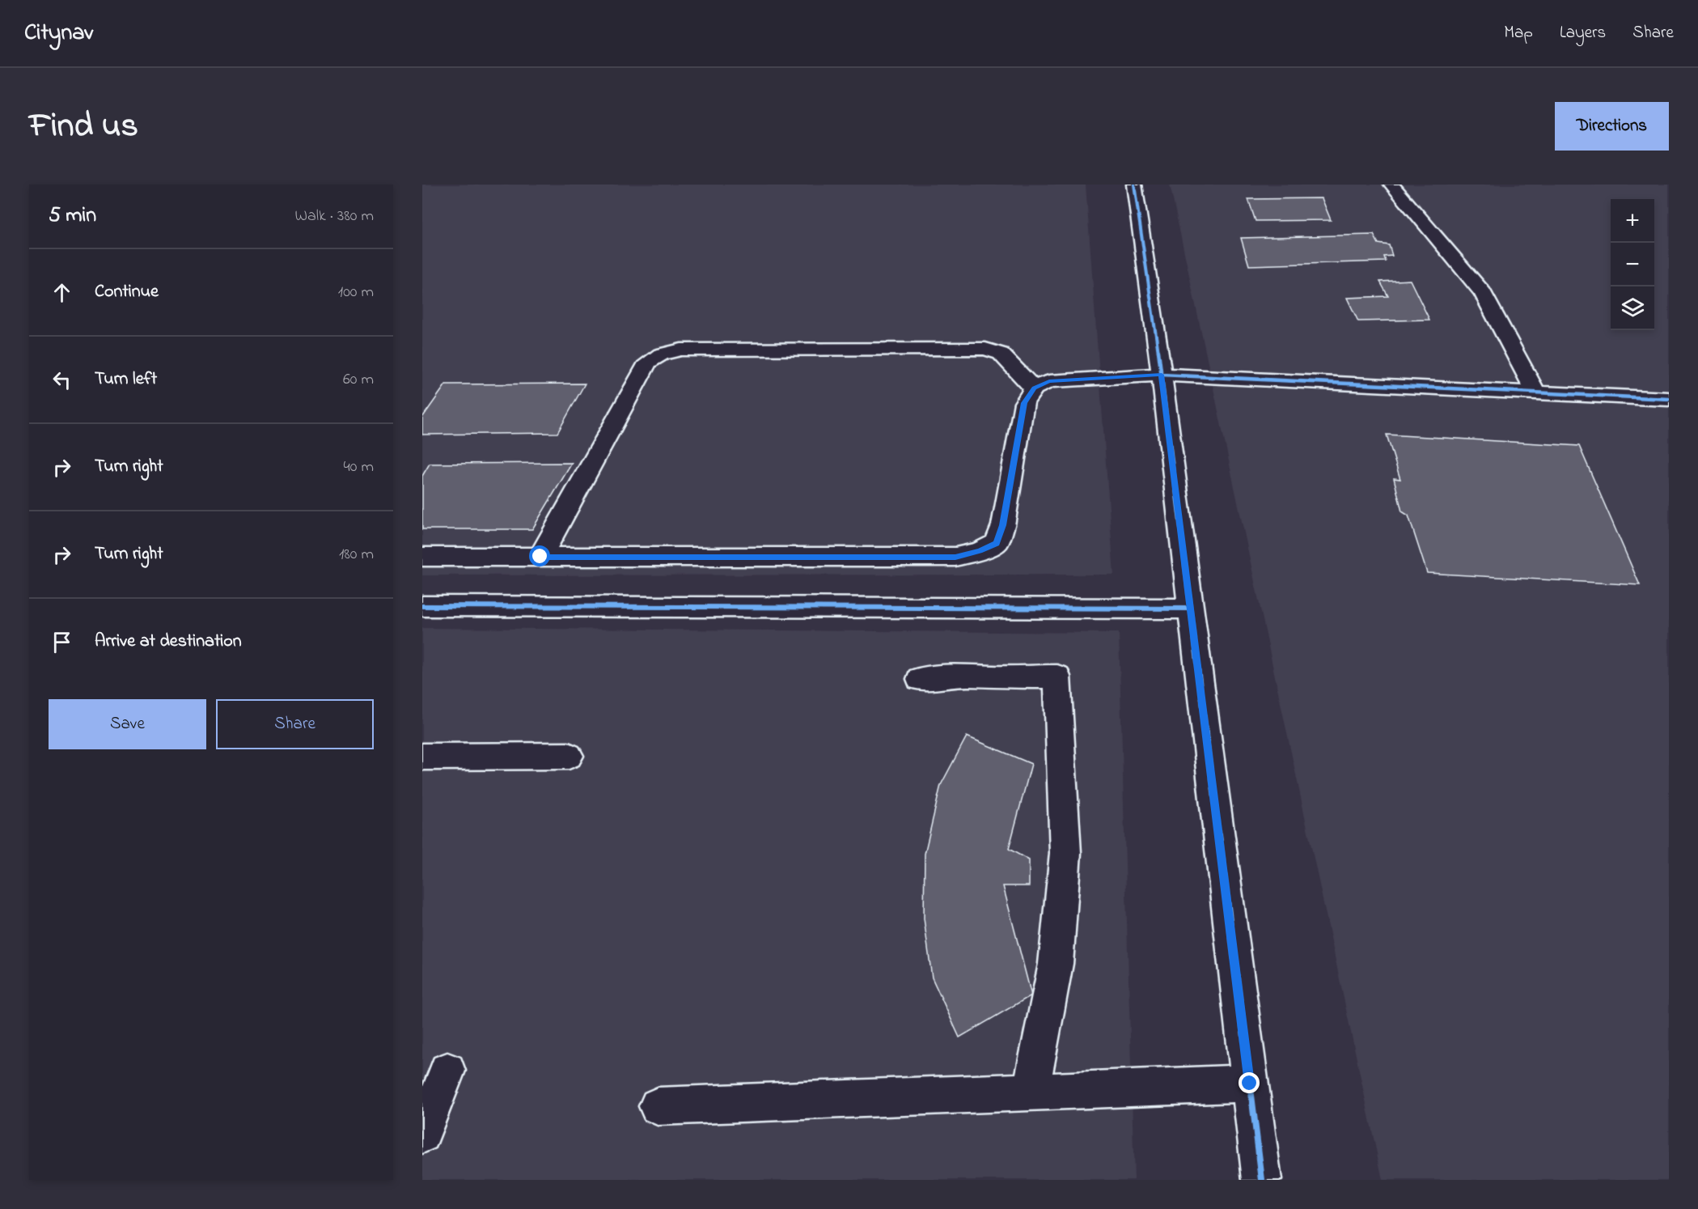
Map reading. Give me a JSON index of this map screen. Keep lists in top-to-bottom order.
{
  "page": {
    "header": "Citynav",
    "nav": ["Map", "Layers", "Share"],
    "title": "Find us",
    "buttons": [
      "Directions",
      ["Save", "Share"]
    ],
    "heading": ["5 min", "Walk · 380 m"],
    "map_buttons": ["+", "−"],
    "list": [
      ["Continue", "100 m"],
      ["Turn left", "60 m"],
      ["Turn right", "40 m"],
      ["Turn right", "180 m"],
      "Arrive at destination"
    ]
  }
}
